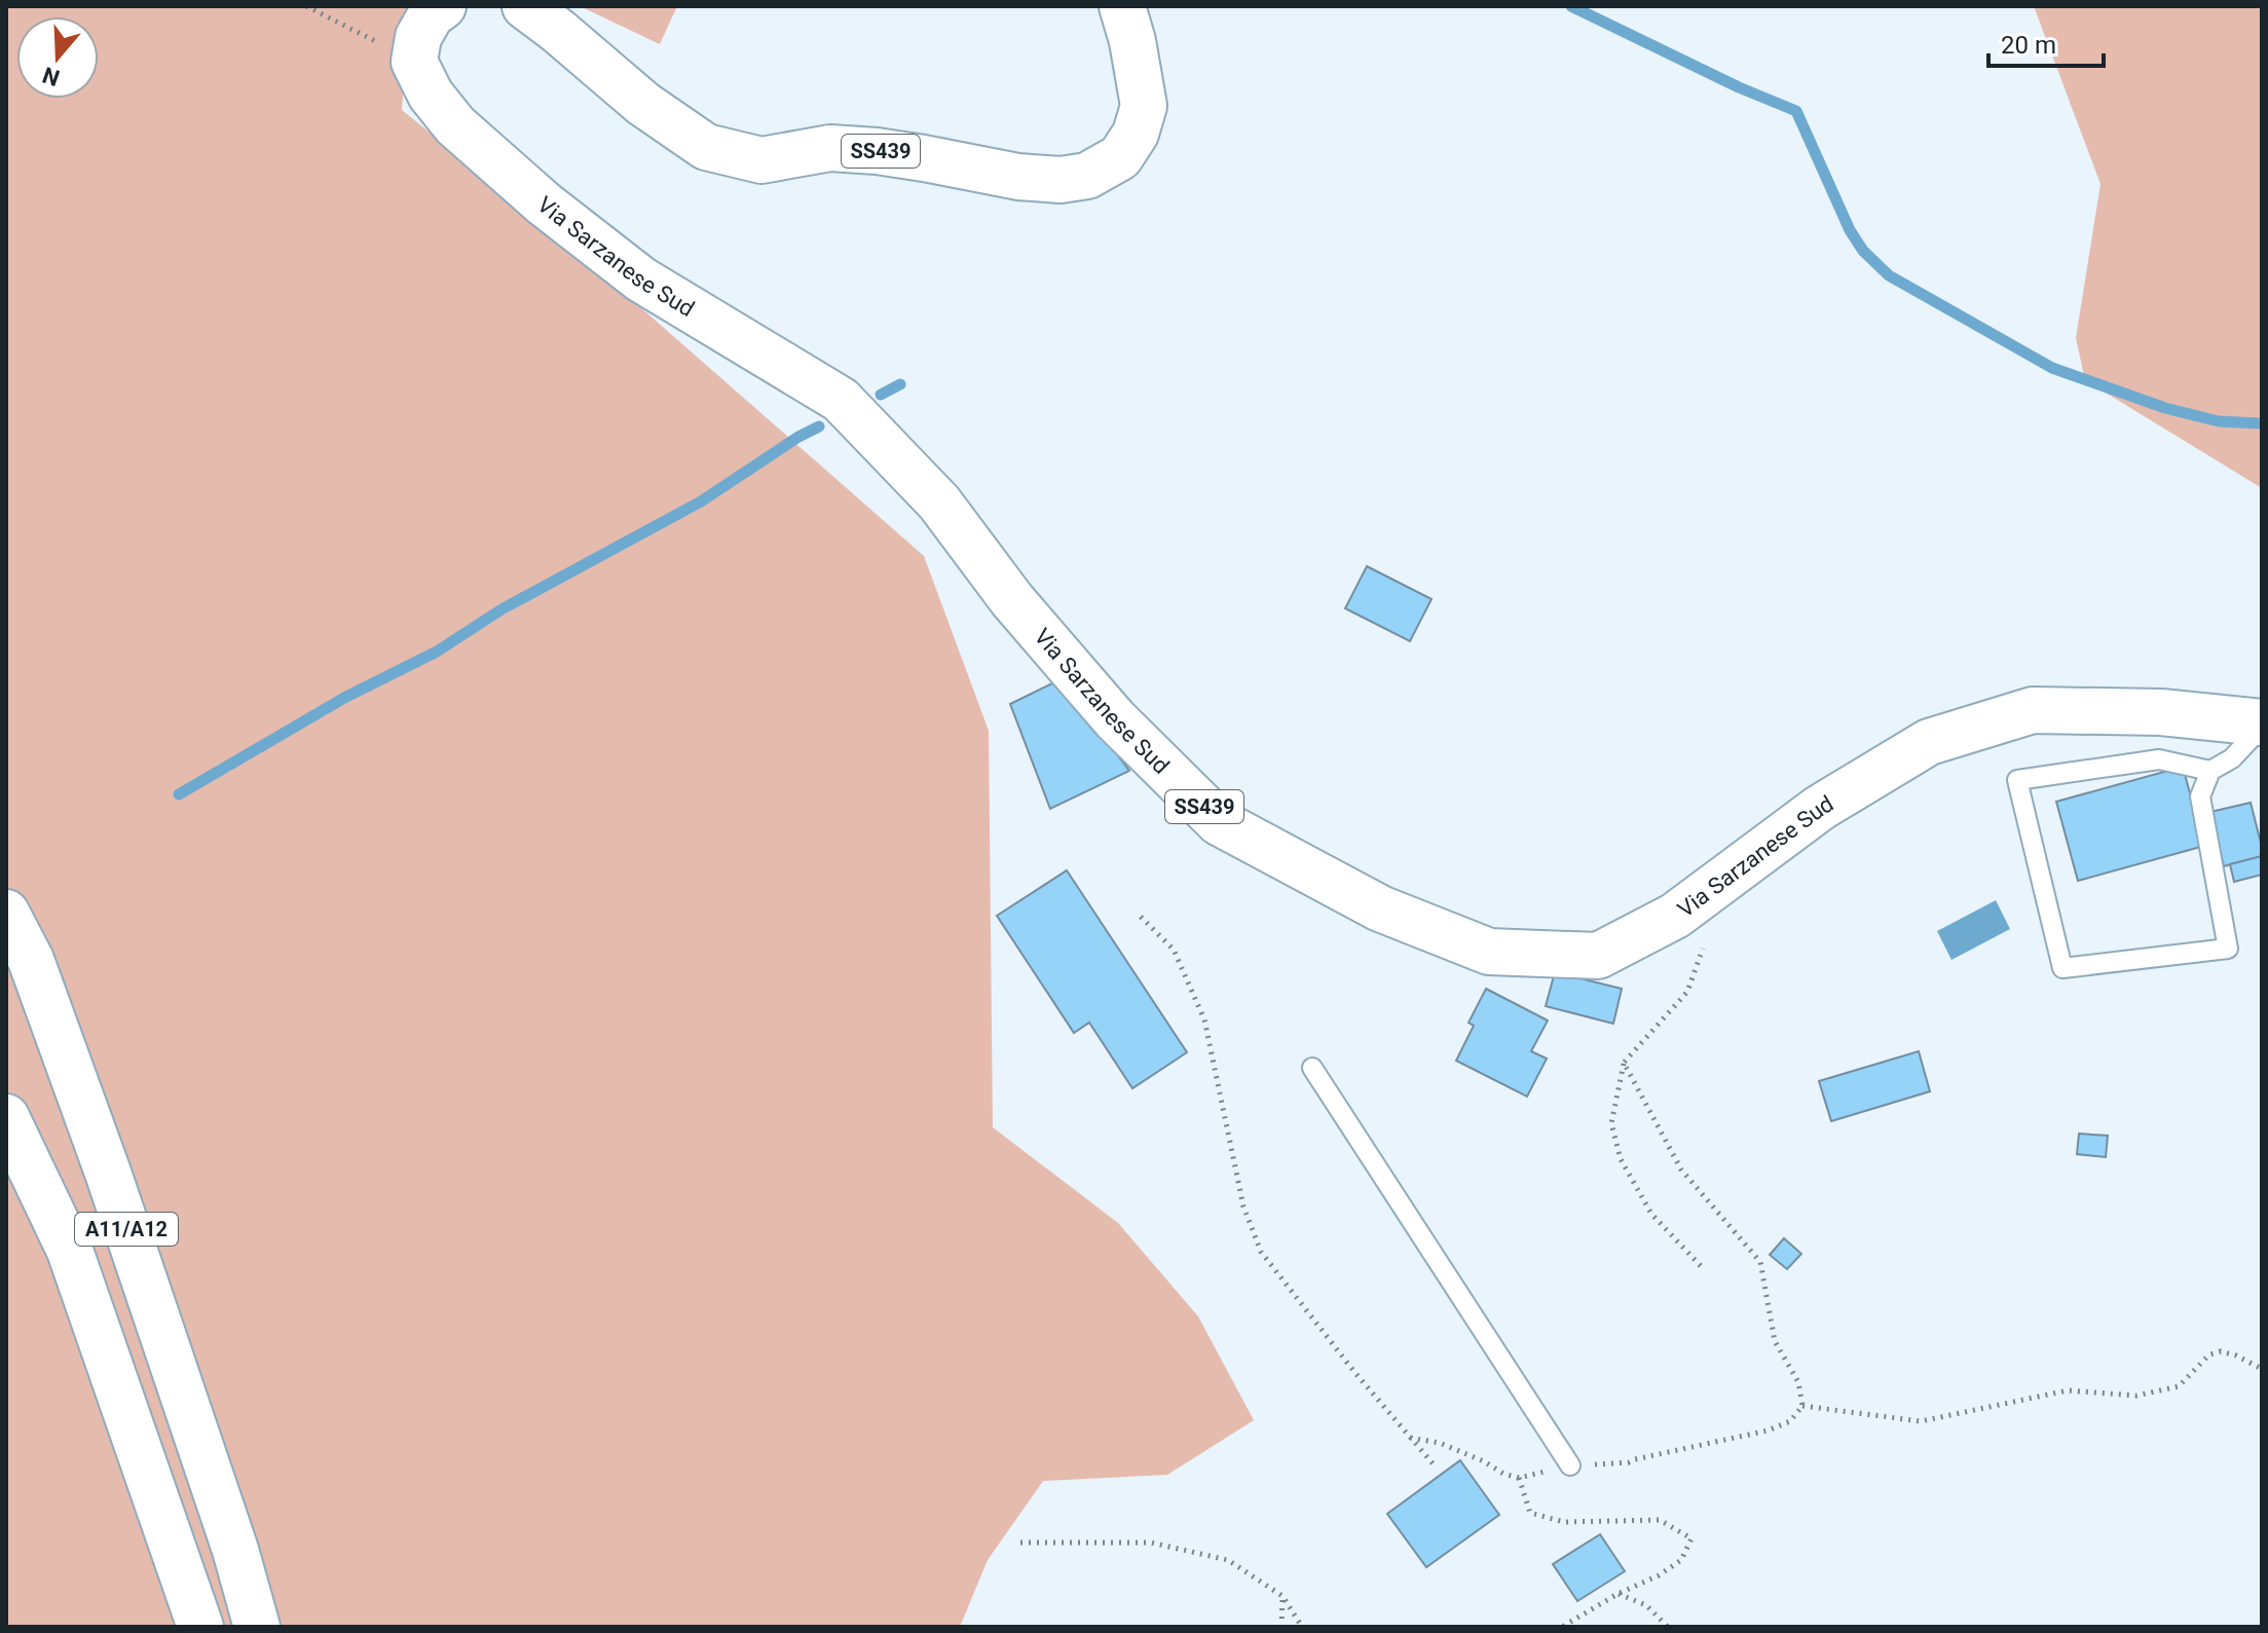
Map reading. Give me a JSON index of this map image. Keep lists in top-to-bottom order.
{
  "streets": {
    "main road": ["SS439", "Via Sarzanese Sud", "A11/A12"]
  },
  "scale_bar": "20 m",
  "north": "bottom"
}
